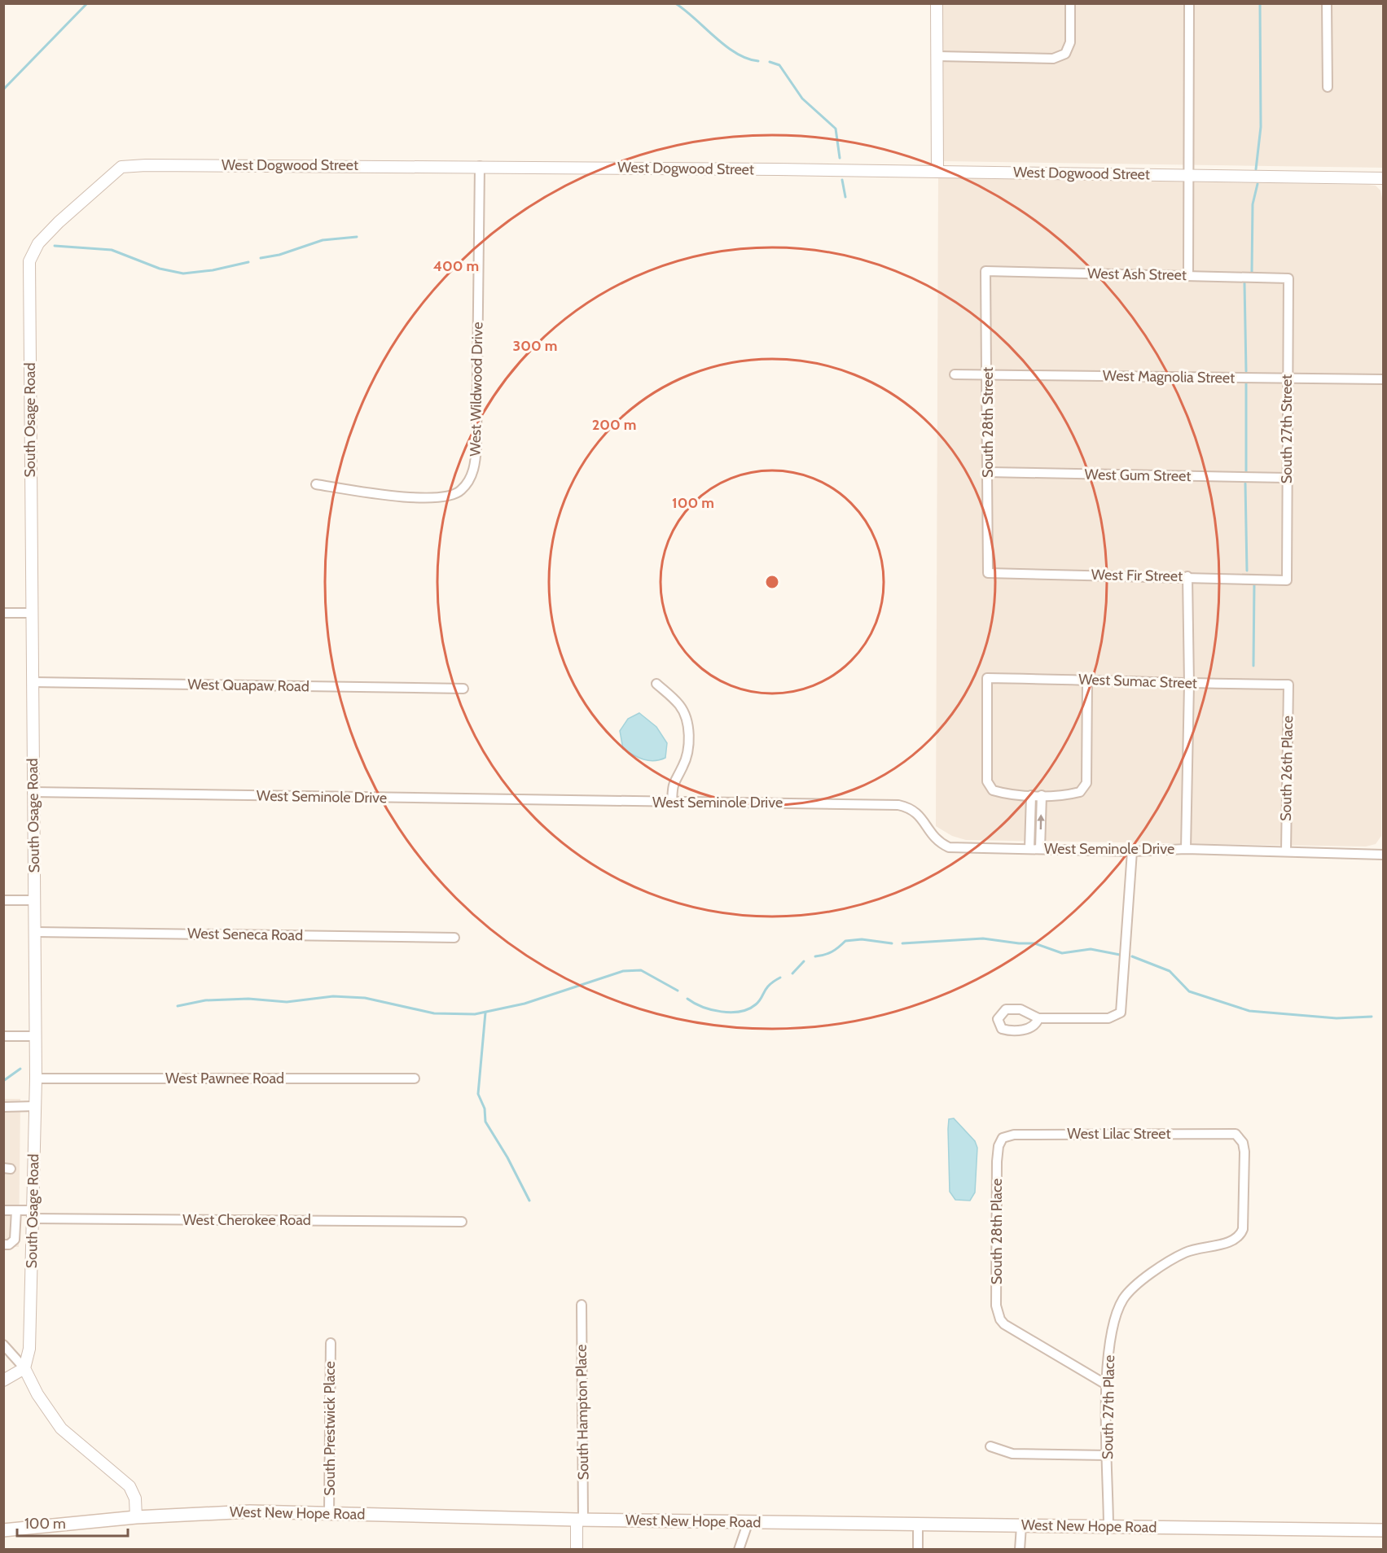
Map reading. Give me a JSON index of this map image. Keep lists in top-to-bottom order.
{
  "streets": {
    "main road": ["West New Hope Road"],
    "street": [
      "West Dogwood Street",
      "West Ash Street",
      "West Magnolia Street",
      "West Wildwood Drive",
      "South Osage Road",
      "South 28th Street",
      "South 27th Street",
      "West Gum Street",
      "West Fir Street",
      "West Sumac Street",
      "West Quapaw Road",
      "South 26th Place",
      "West Seminole Drive",
      "West Seneca Road",
      "West Pawnee Road",
      "West Lilac Street",
      "West Cherokee Road",
      "South 28th Place",
      "South 27th Place",
      "South Hampton Place",
      "South Prestwick Place"
    ]
  },
  "crossings": [
    ["West Dogwood Street", "West Wildwood Drive"],
    ["West Dogwood Street", "South Osage Road"],
    ["West Ash Street", "South 28th Street"],
    ["West Ash Street", "South 27th Street"],
    ["West Magnolia Street", "South 28th Street"],
    ["West Magnolia Street", "South 27th Street"],
    ["South Osage Road", "West Quapaw Road"],
    ["South Osage Road", "West Seminole Drive"],
    ["South Osage Road", "West Seneca Road"],
    ["South Osage Road", "West Pawnee Road"],
    ["South Osage Road", "West Cherokee Road"],
    ["South 28th Street", "West Gum Street"],
    ["South 28th Street", "West Fir Street"],
    ["South 27th Street", "West Gum Street"],
    ["South 27th Street", "West Fir Street"],
    ["West Sumac Street", "South 26th Place"],
    ["South 26th Place", "West Seminole Drive"],
    ["West Lilac Street", "South 28th Place"],
    ["West Lilac Street", "South 27th Place"],
    ["South 28th Place", "South 27th Place"],
    ["South 27th Place", "West New Hope Road"],
    ["South Hampton Place", "West New Hope Road"],
    ["South Prestwick Place", "West New Hope Road"]
  ],
  "scale_bar": "100 m",
  "rings": [
    "400 m",
    "300 m",
    "200 m",
    "100 m"
  ]
}
